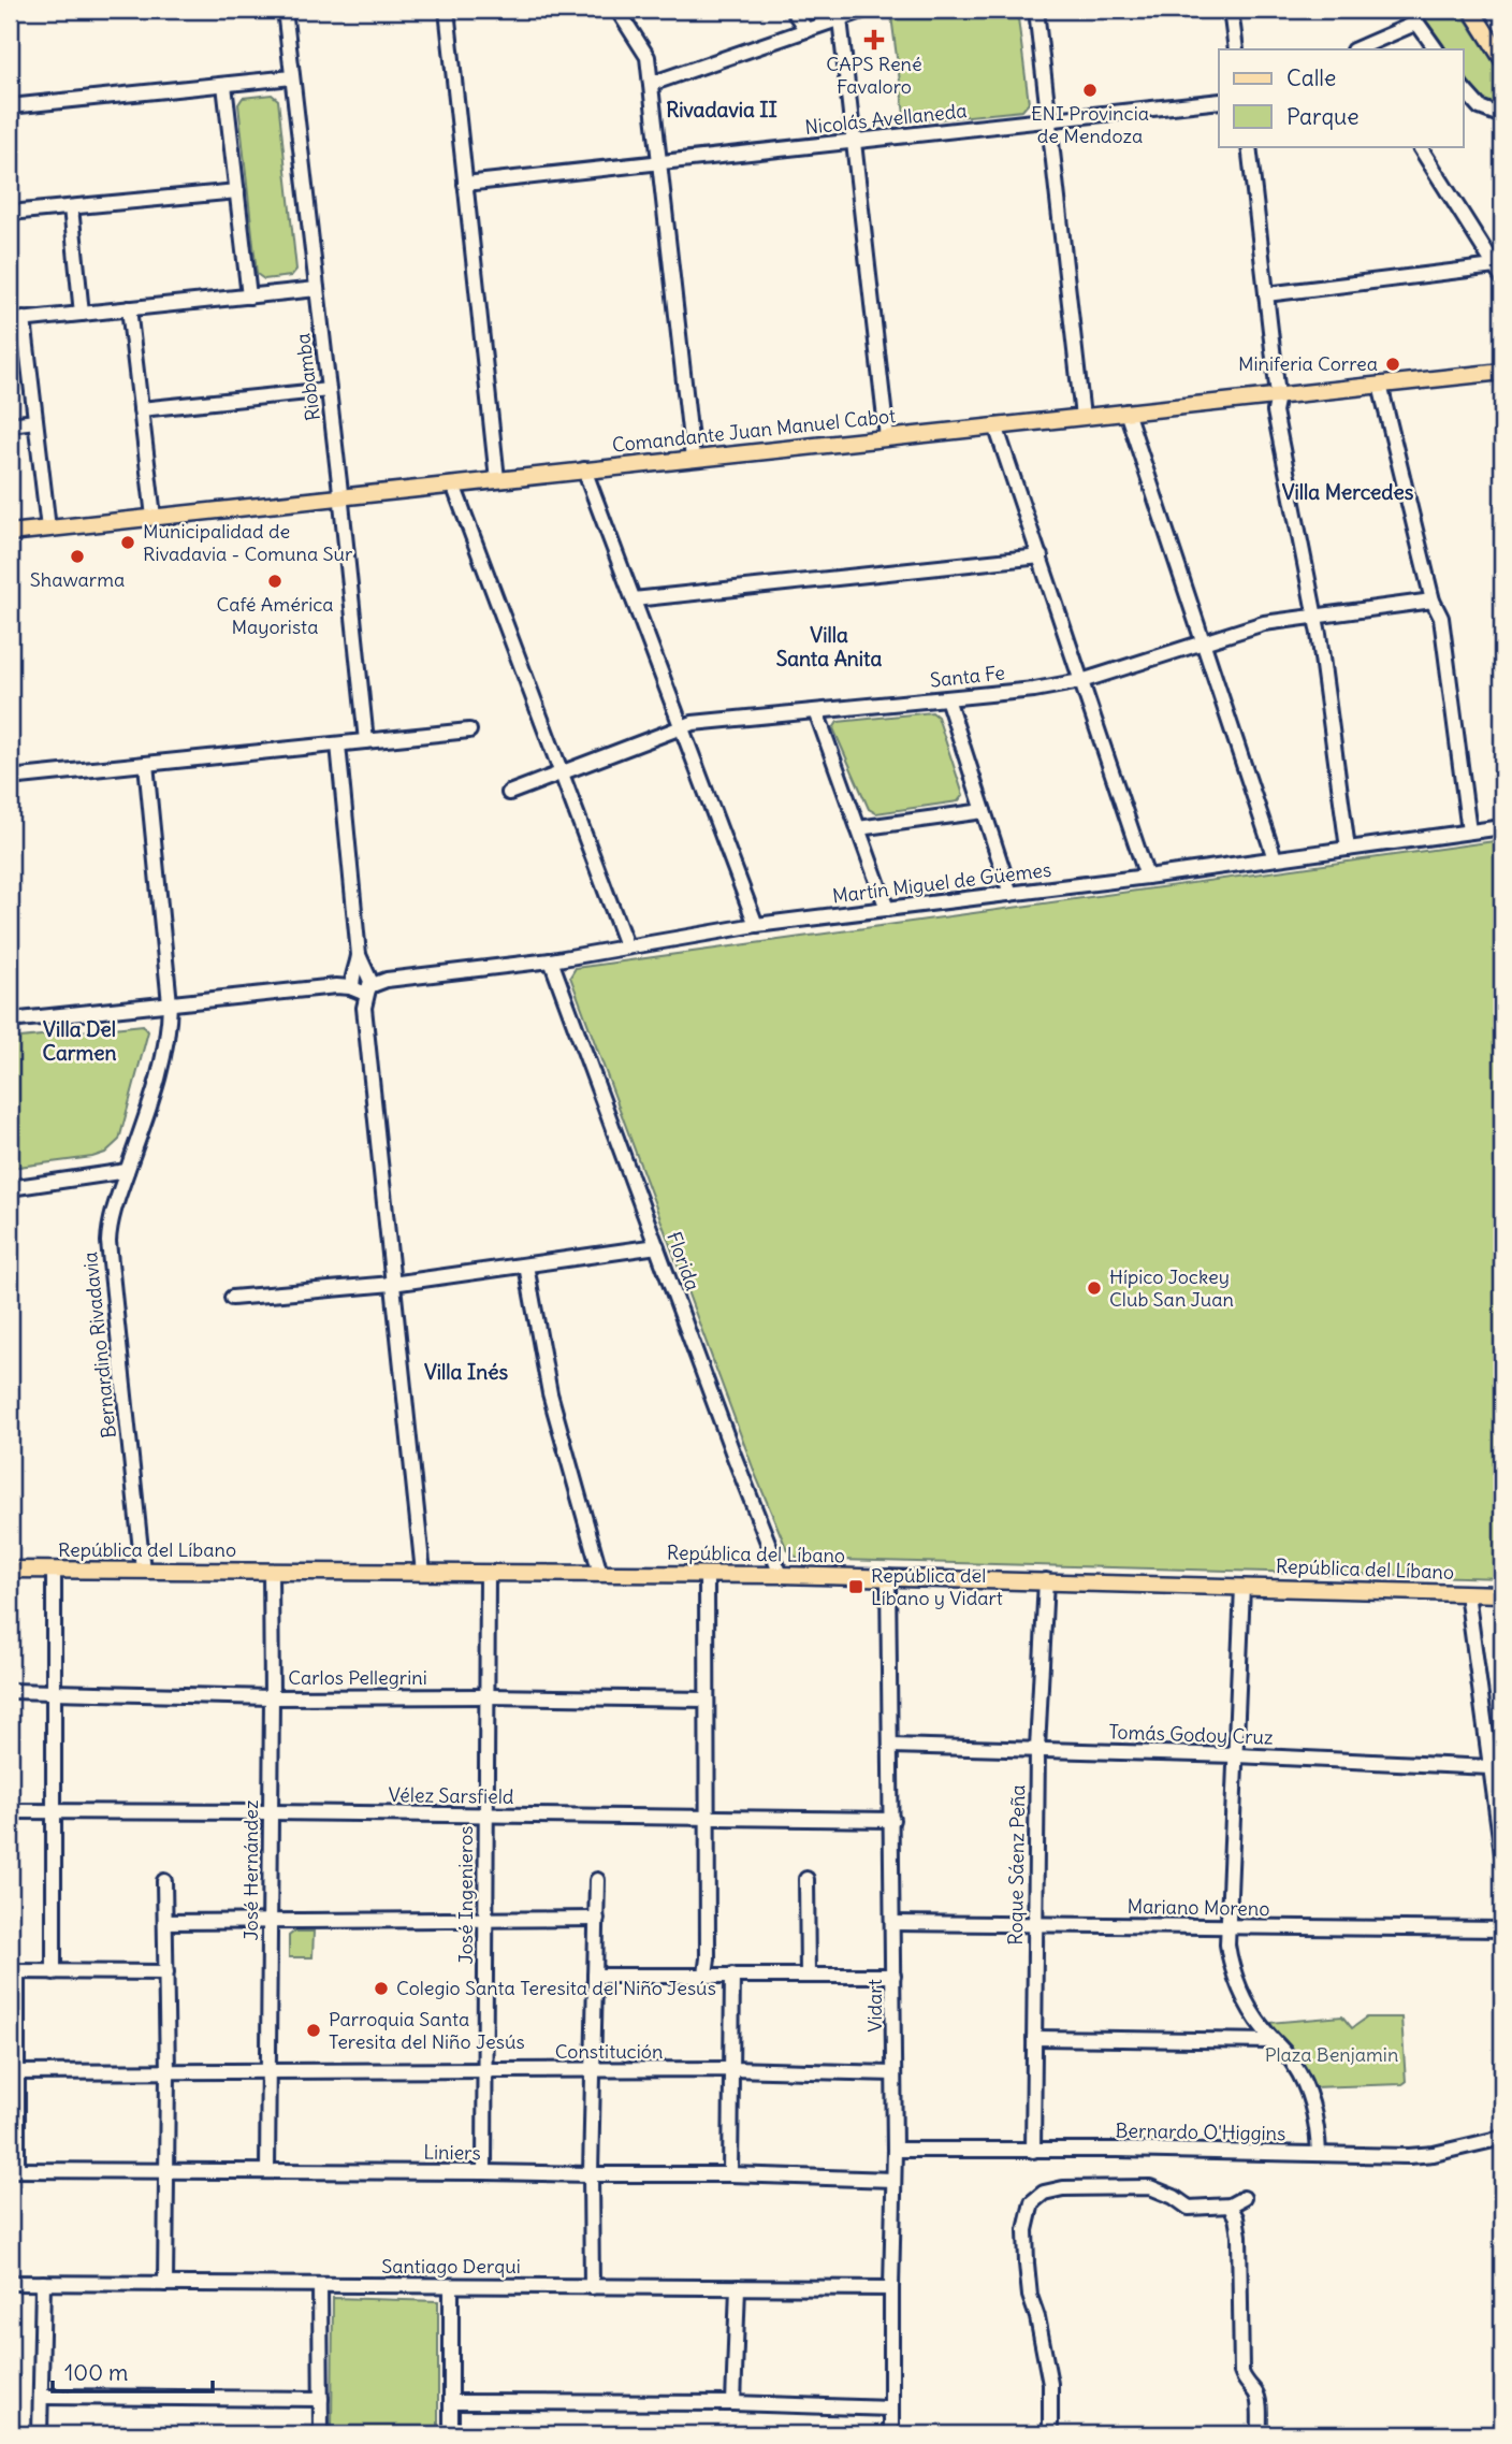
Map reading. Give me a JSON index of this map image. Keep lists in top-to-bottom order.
{
  "streets": {
    "main road": ["Comandante Juan Manuel Cabot", "República del Líbano"],
    "street": [
      "Nicolás Avellaneda",
      "Riobamba",
      "Santa Fe",
      "Martín Miguel de Güemes",
      "Florida",
      "Bernardino Rivadavia",
      "Carlos Pellegrini",
      "Tomás Godoy Cruz",
      "Vélez Sarsfield",
      "Roque Sáenz Peña",
      "José Hernández",
      "José Ingenieros",
      "Mariano Moreno",
      "Vidart",
      "Constitución",
      "Bernardo O'Higgins",
      "Liniers",
      "Santiago Derqui"
    ]
  },
  "crossings": [
    ["Riobamba", "Comandante Juan Manuel Cabot"],
    ["Martín Miguel de Güemes", "Florida"],
    ["Martín Miguel de Güemes", "Bernardino Rivadavia"],
    ["Florida", "República del Líbano"],
    ["Bernardino Rivadavia", "República del Líbano"],
    ["República del Líbano", "Roque Sáenz Peña"],
    ["República del Líbano", "José Hernández"],
    ["República del Líbano", "José Ingenieros"],
    ["República del Líbano", "Vidart"],
    ["Carlos Pellegrini", "José Hernández"],
    ["Carlos Pellegrini", "José Ingenieros"],
    ["Tomás Godoy Cruz", "Roque Sáenz Peña"],
    ["Tomás Godoy Cruz", "Vidart"],
    ["Vélez Sarsfield", "José Hernández"],
    ["Vélez Sarsfield", "José Ingenieros"],
    ["Vélez Sarsfield", "Vidart"],
    ["Roque Sáenz Peña", "Mariano Moreno"],
    ["Roque Sáenz Peña", "Bernardo O'Higgins"],
    ["José Hernández", "Constitución"],
    ["José Hernández", "Liniers"],
    ["José Ingenieros", "Constitución"],
    ["José Ingenieros", "Liniers"],
    ["Mariano Moreno", "Vidart"],
    ["Vidart", "Constitución"],
    ["Vidart", "Bernardo O'Higgins"],
    ["Vidart", "Liniers"],
    ["Vidart", "Santiago Derqui"]
  ],
  "districts": [
    "Rivadavia II",
    "Villa Mercedes",
    "Villa Santa Anita",
    "Villa Del Carmen",
    "Villa Inés"
  ],
  "parks": ["Plaza Benjamin"],
  "places": {
    "health": ["CAPS René Favaloro"],
    "other": [
      "ENI Provincia de Mendoza",
      "Miniferia Correa",
      "Municipalidad de Rivadavia - Comuna Sur",
      "Shawarma",
      "Café América Mayorista",
      "Hípico Jockey Club San Juan",
      "Colegio Santa Teresita del Niño Jesús",
      "Parroquia Santa Teresita del Niño Jesús"
    ],
    "transit": ["República del Líbano y Vidart"]
  },
  "legend": ["Calle", "Parque"],
  "scale_bar": "100 m"
}
